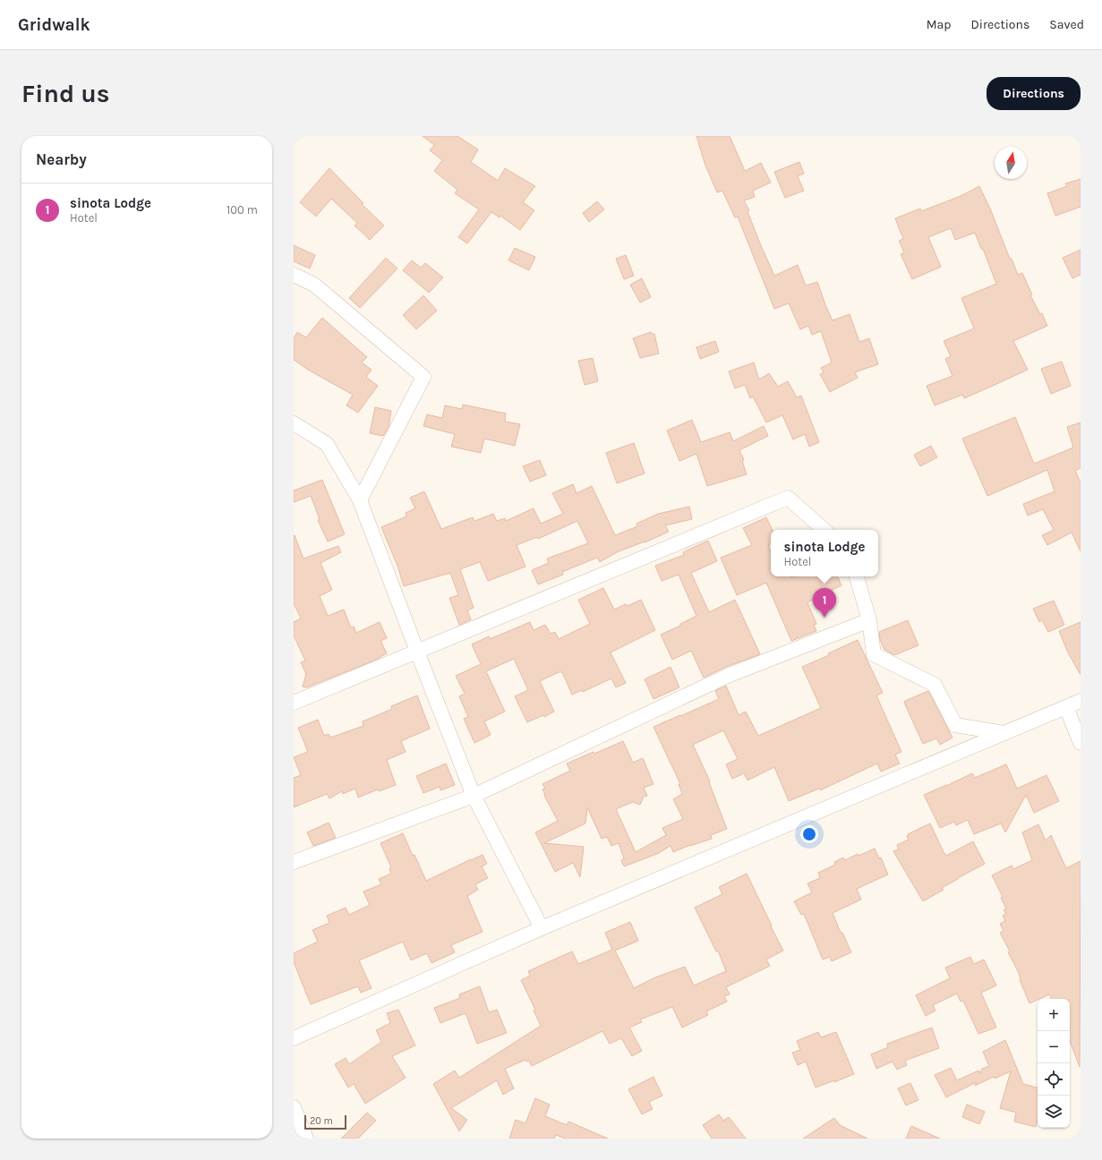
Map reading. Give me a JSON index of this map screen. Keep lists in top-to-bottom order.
{
  "scale_bar": "20 m",
  "north": "top",
  "page": {
    "header": "Gridwalk",
    "nav": ["Map", "Directions", "Saved"],
    "buttons": "Directions",
    "title": "Find us",
    "heading": "Nearby",
    "list": [
      {
        "mark": "1",
        "name": "sinota Lodge",
        "note": "Hotel",
        "value": "100 m"
      }
    ],
    "popup": ["sinota Lodge", "Hotel"],
    "pins": "1",
    "map_buttons": ["+", "−"],
    "scale": "20 m"
  }
}
